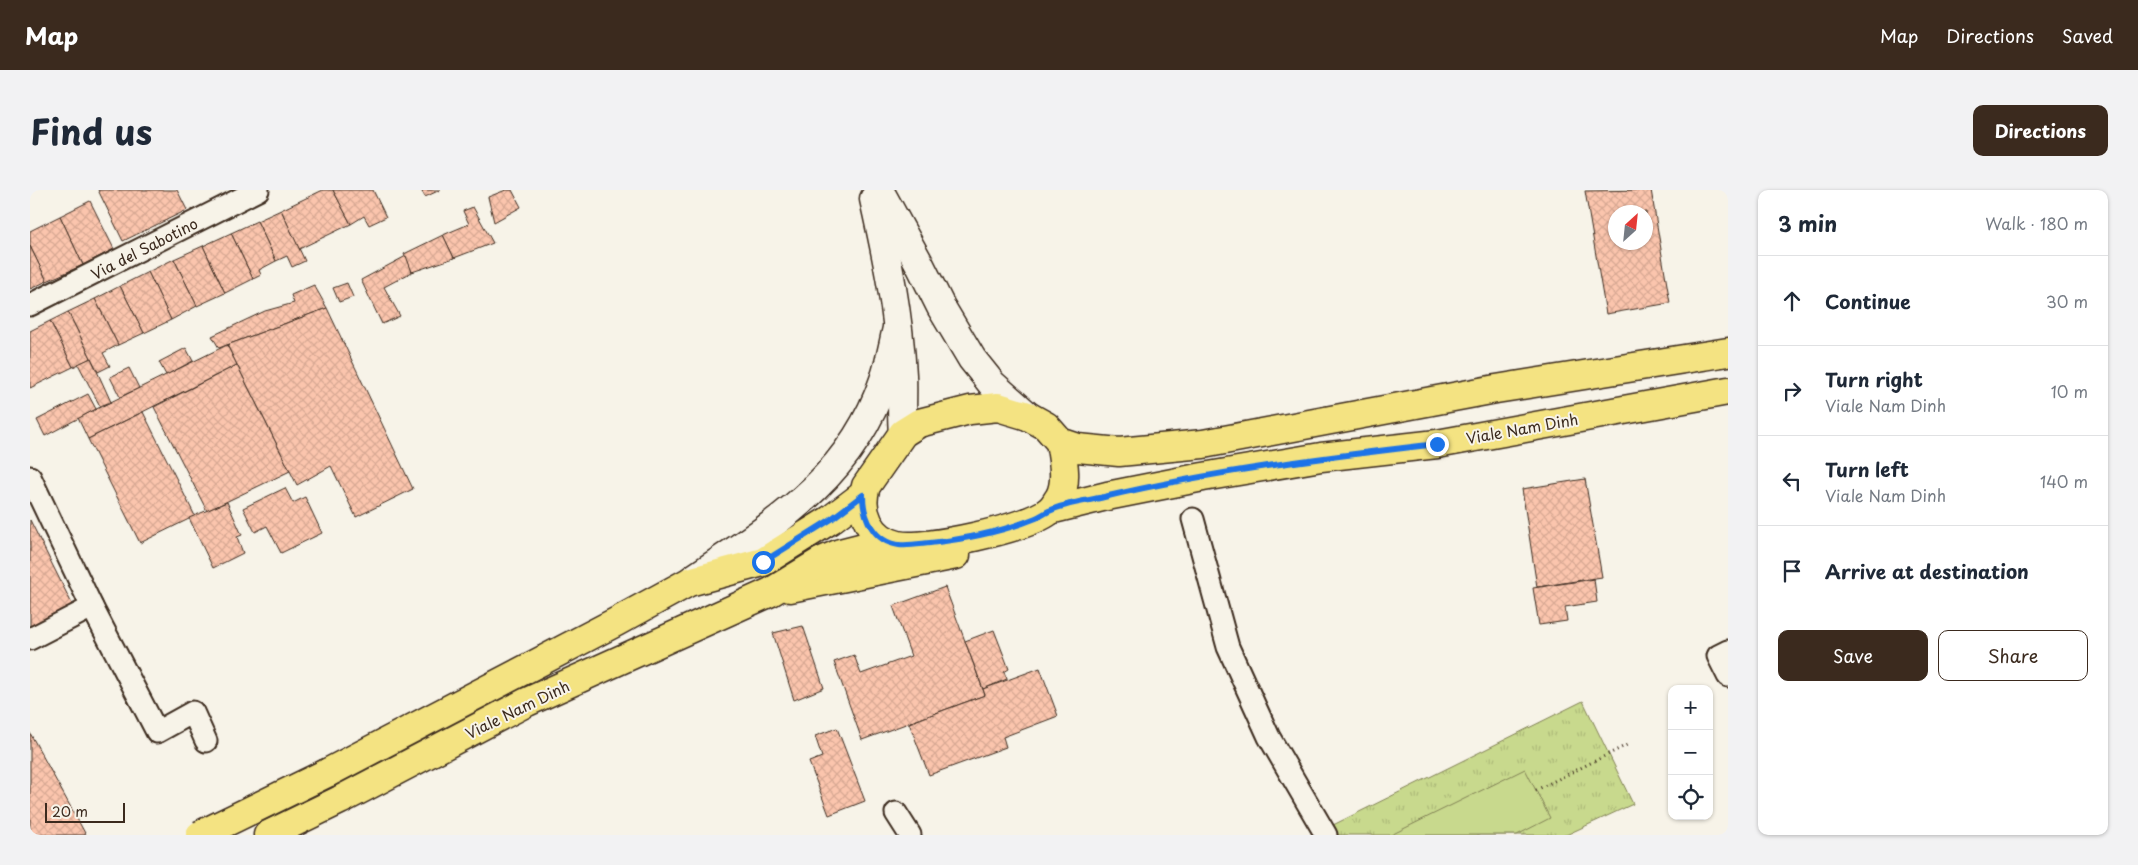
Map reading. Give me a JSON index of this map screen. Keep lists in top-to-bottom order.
{
  "streets": {
    "main road": ["Viale Nam Dinh"],
    "street": ["Via del Sabotino"]
  },
  "scale_bar": "20 m",
  "north": "top right",
  "page": {
    "header": "Map",
    "nav": ["Map", "Directions", "Saved"],
    "title": "Find us",
    "buttons": [
      "Directions",
      ["Save", "Share"]
    ],
    "heading": ["3 min", "Walk · 180 m"],
    "list": [
      ["Continue", "30 m"],
      ["Turn right", "Viale Nam Dinh", "10 m"],
      ["Turn left", "Viale Nam Dinh", "140 m"],
      "Arrive at destination"
    ],
    "map_buttons": ["+", "−"],
    "scale": "20 m"
  }
}
